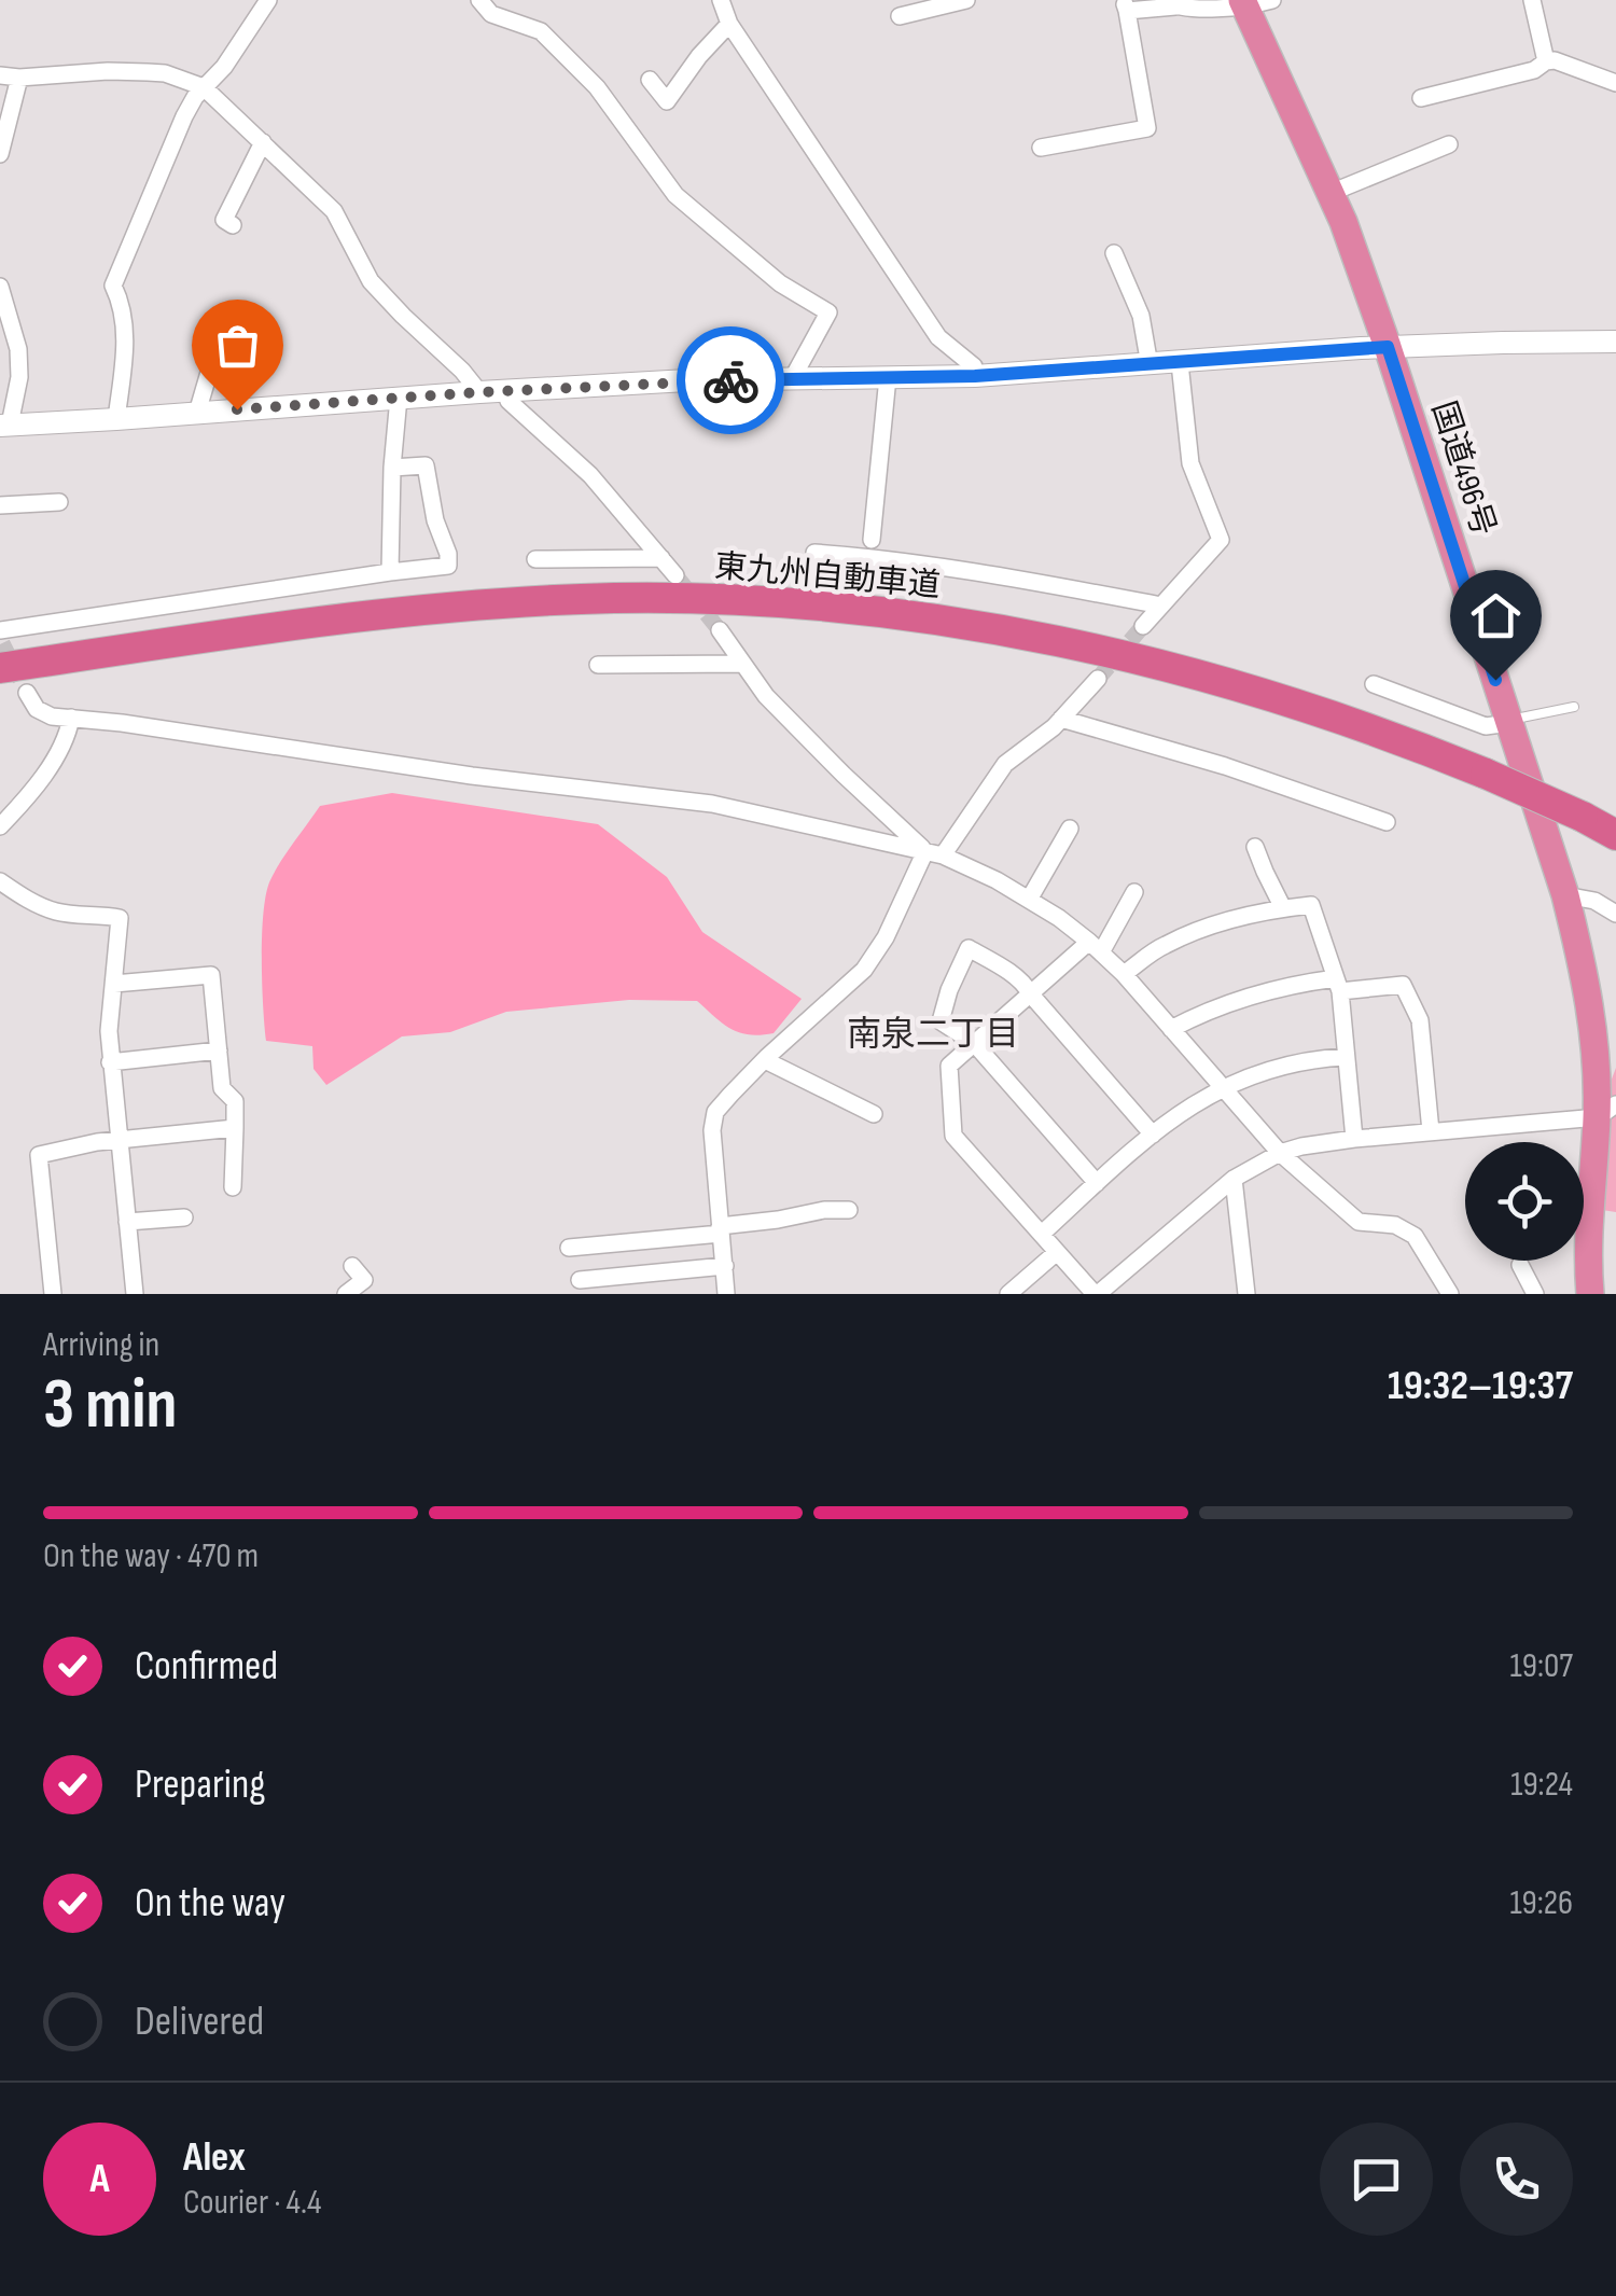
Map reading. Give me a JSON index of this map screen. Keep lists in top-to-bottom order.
{
  "streets": {
    "highway": ["国道496号", "東九州自動車道"]
  },
  "districts": ["南泉二丁目"],
  "page": {
    "heading": ["3 min", "Arriving in", "19:32–19:37"],
    "panel": ["Alex", "Courier · 4.4"],
    "bar": "On the way · 470 m",
    "list": [
      ["Confirmed", "19:07"],
      ["Preparing", "19:24"],
      ["On the way", "19:26"],
      "Delivered"
    ],
    "round": "A"
  }
}
